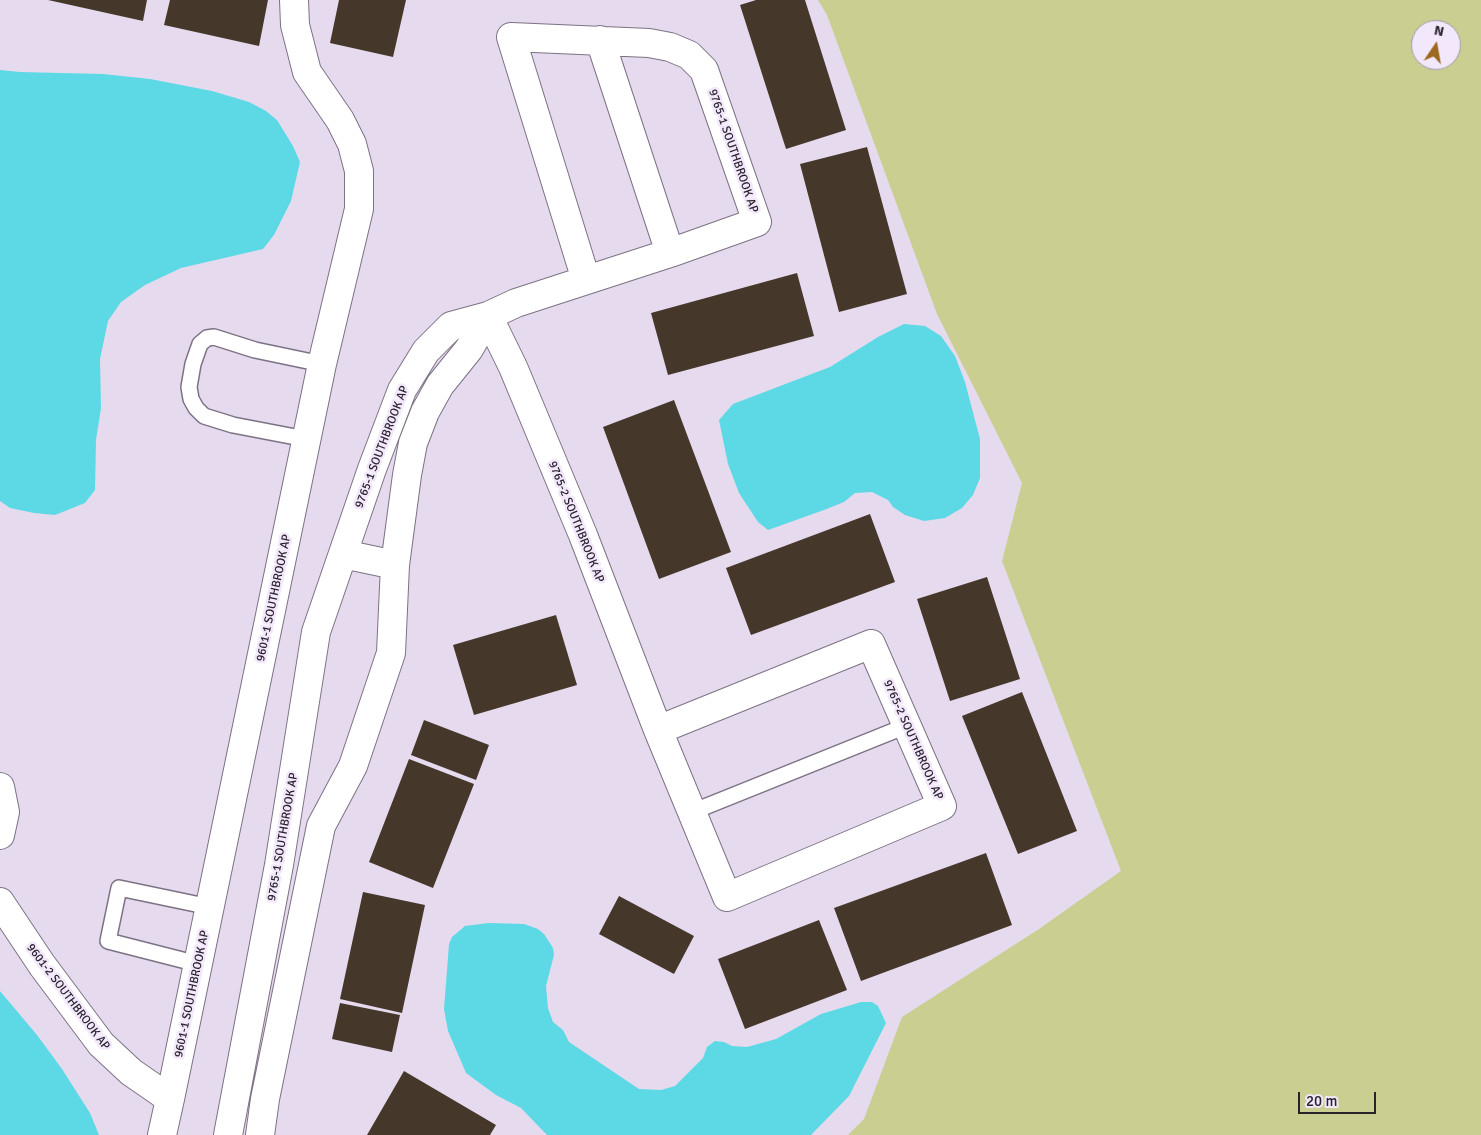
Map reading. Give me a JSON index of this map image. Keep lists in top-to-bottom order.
{
  "streets": {
    "street": [
      "9765-1 SOUTHBROOK AP",
      "9765-2 SOUTHBROOK AP",
      "9601-1 SOUTHBROOK AP",
      "9601-2 SOUTHBROOK AP"
    ]
  },
  "crossings": [
    ["9765-1 SOUTHBROOK AP", "9765-2 SOUTHBROOK AP"],
    ["9601-1 SOUTHBROOK AP", "9601-2 SOUTHBROOK AP"]
  ],
  "scale_bar": "20 m",
  "north": "top"
}
